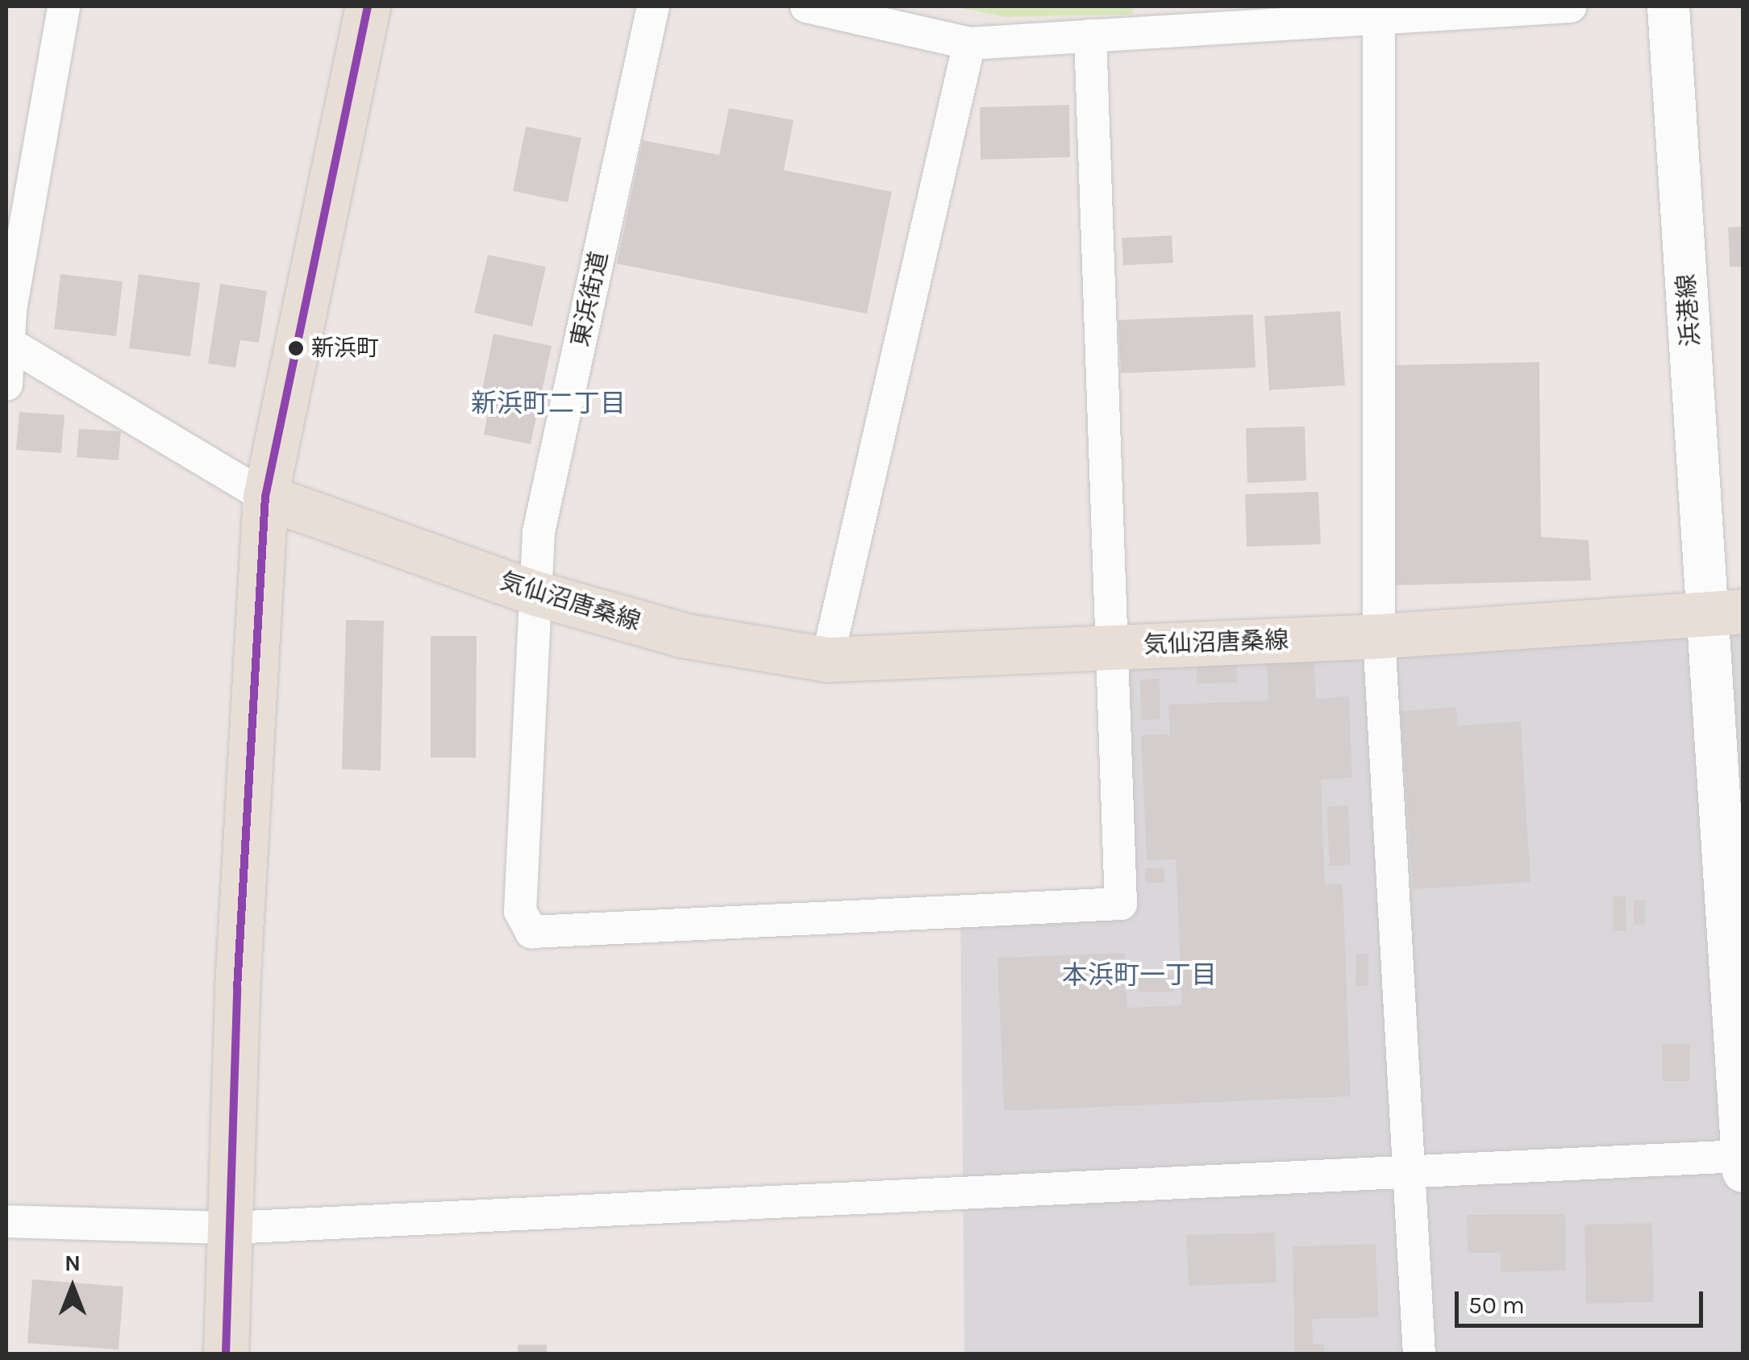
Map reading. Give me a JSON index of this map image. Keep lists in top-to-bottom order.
{
  "streets": {
    "main road": ["気仙沼唐桑線"],
    "street": ["東浜街道", "浜港線"]
  },
  "crossings": [
    ["東浜街道", "気仙沼唐桑線"],
    ["浜港線", "気仙沼唐桑線"]
  ],
  "districts": ["新浜町二丁目", "本浜町一丁目"],
  "places": ["新浜町"],
  "scale_bar": "50 m",
  "north": "top"
}
